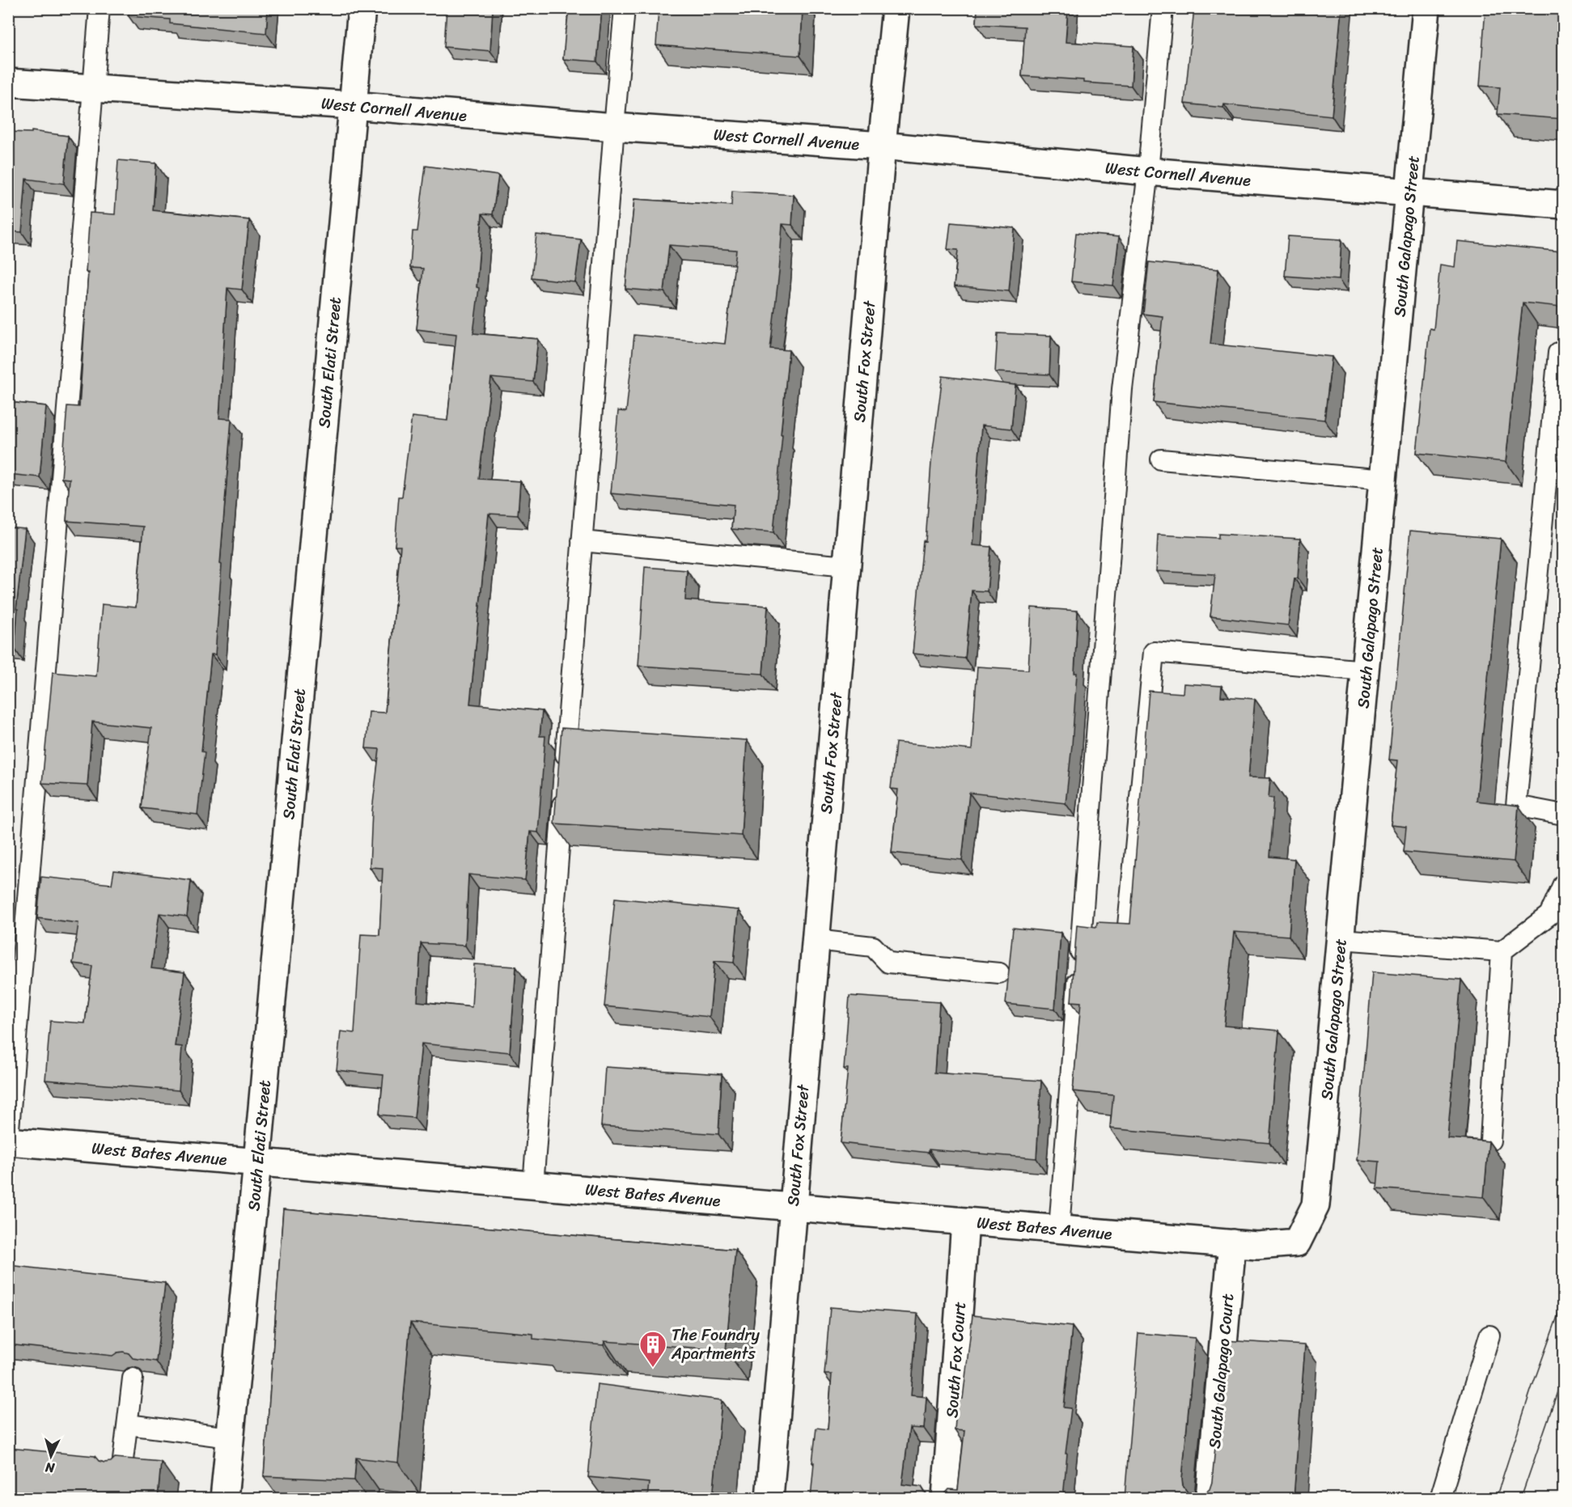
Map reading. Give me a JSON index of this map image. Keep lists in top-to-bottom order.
{
  "streets": {
    "street": [
      "West Cornell Avenue",
      "South Galapago Street",
      "South Fox Street",
      "South Elati Street",
      "West Bates Avenue",
      "South Fox Court",
      "South Galapago Court"
    ]
  },
  "crossings": [
    ["West Cornell Avenue", "South Galapago Street"],
    ["West Cornell Avenue", "South Fox Street"],
    ["West Cornell Avenue", "South Elati Street"],
    ["South Galapago Street", "West Bates Avenue"],
    ["South Fox Street", "West Bates Avenue"],
    ["South Elati Street", "West Bates Avenue"],
    ["West Bates Avenue", "South Fox Court"],
    ["West Bates Avenue", "South Galapago Court"]
  ],
  "places": {
    "building": ["The Foundry Apartments"]
  },
  "north": "bottom"
}
